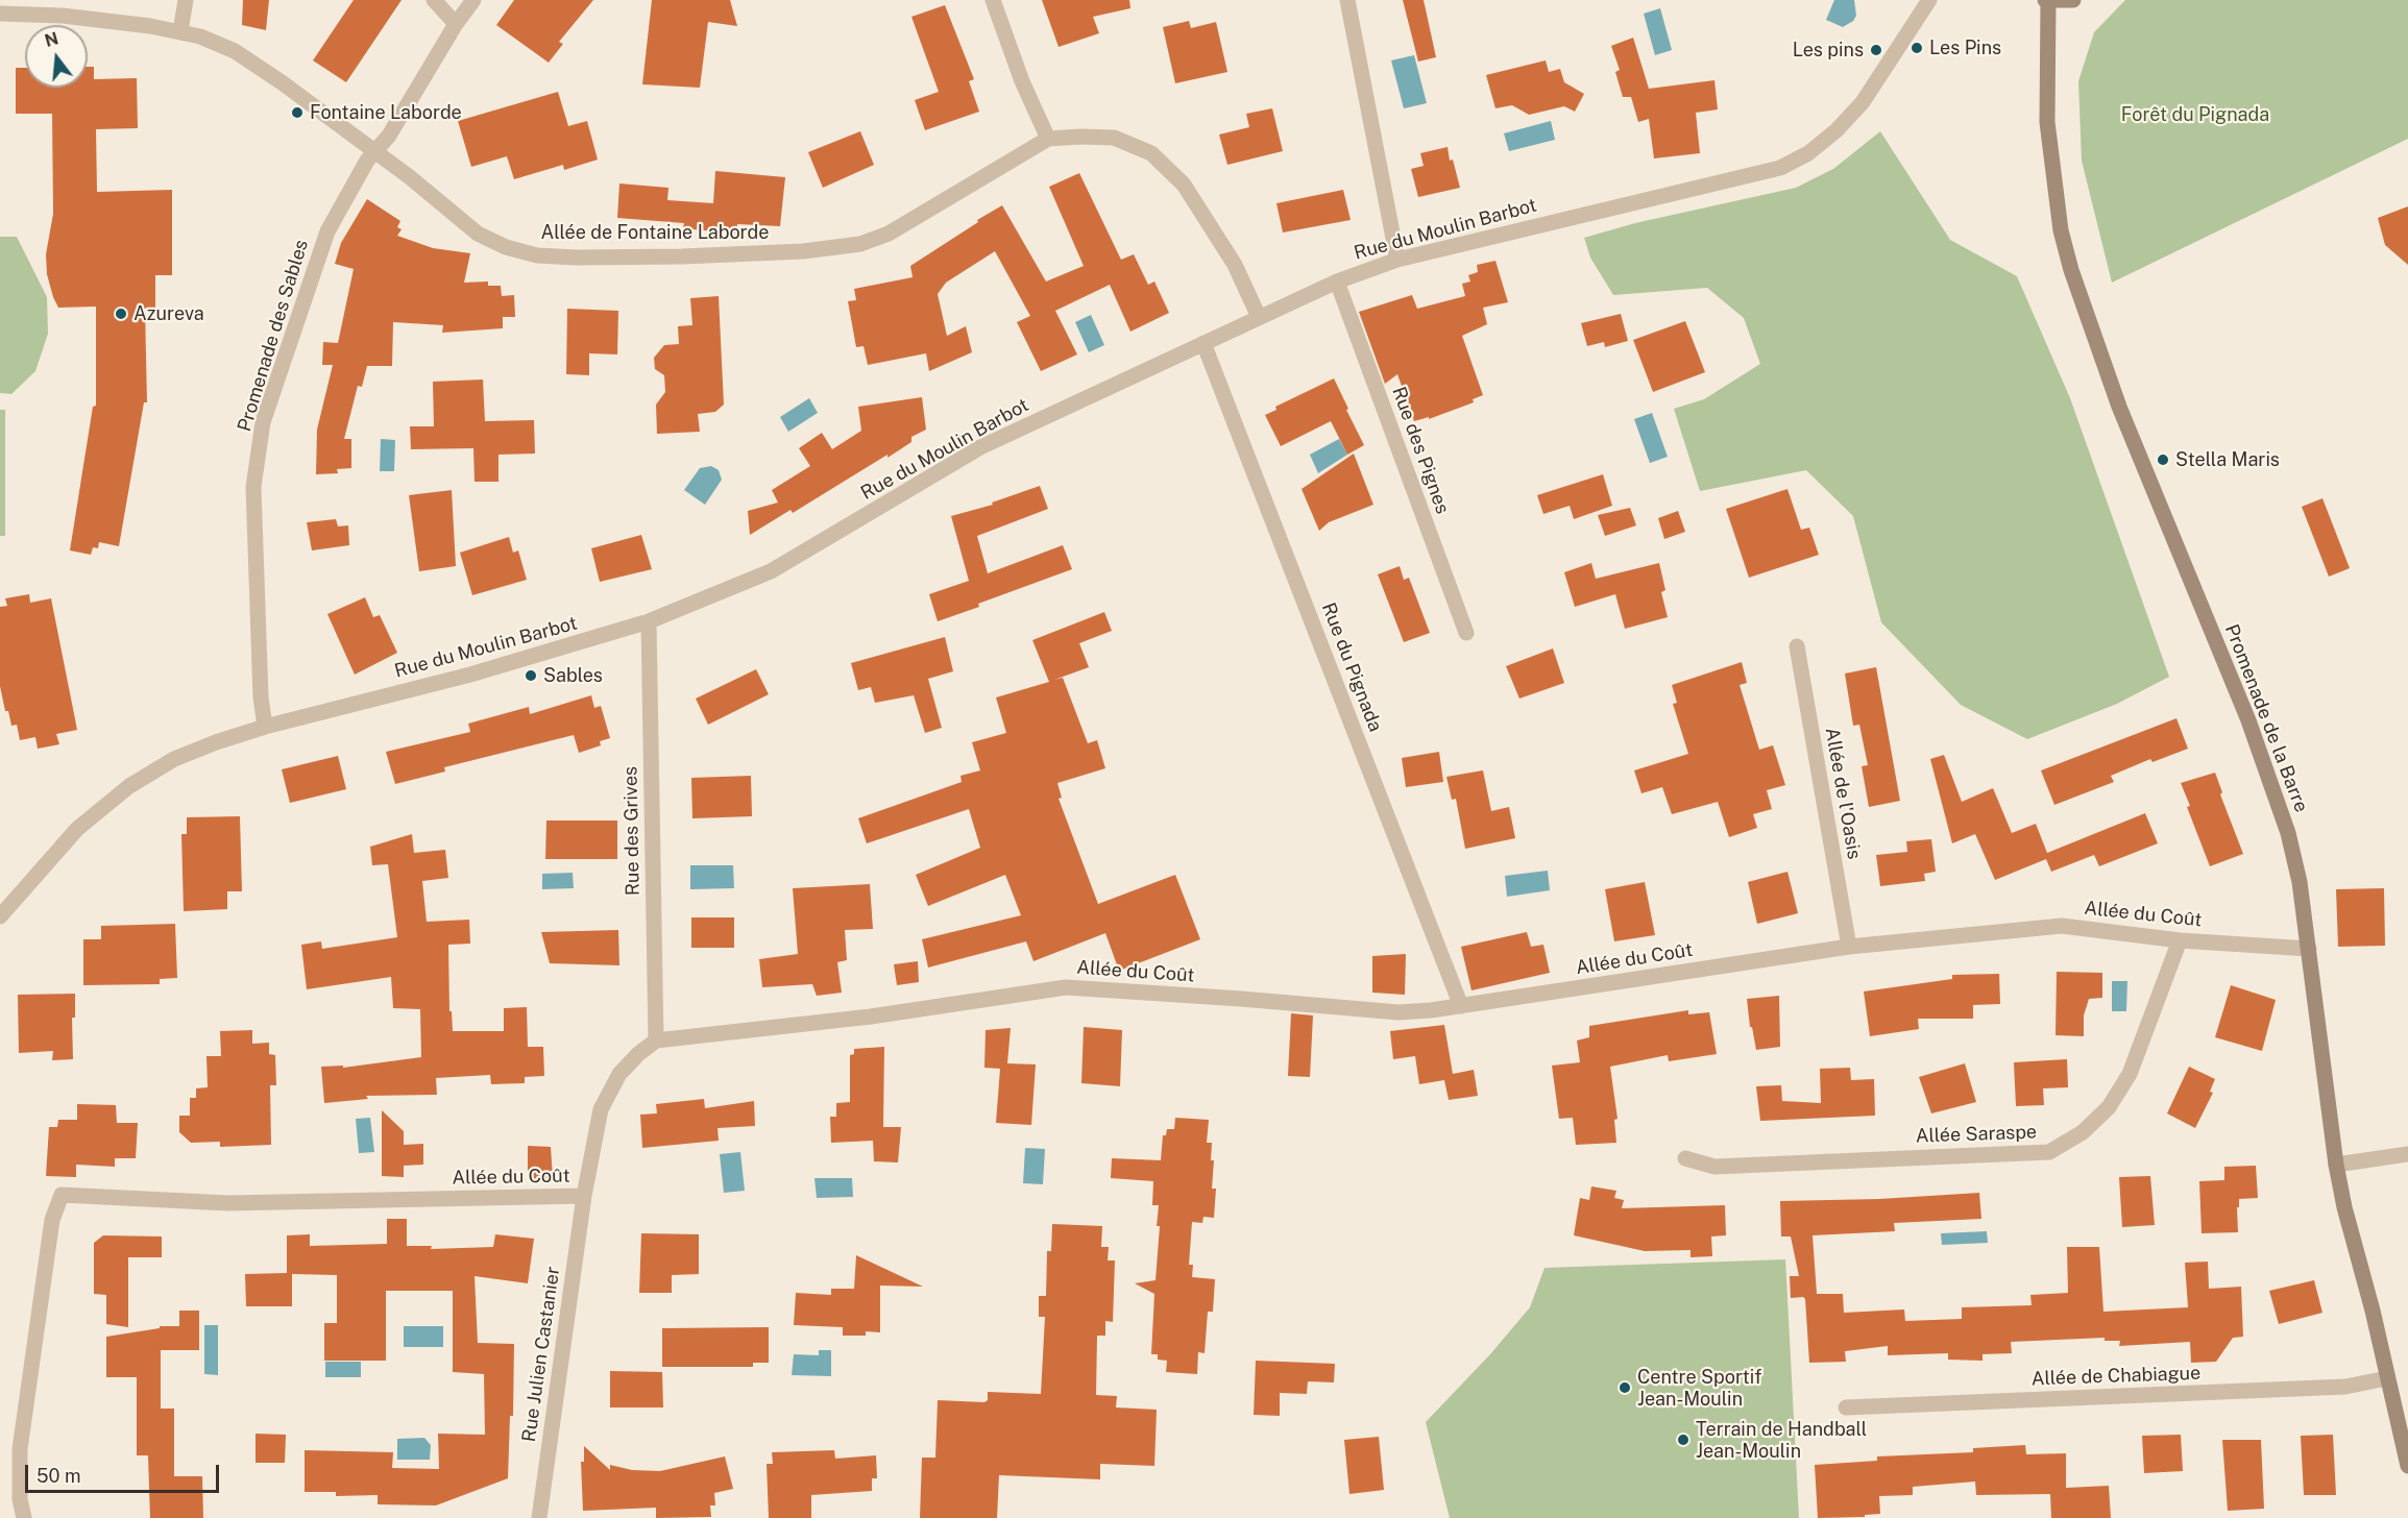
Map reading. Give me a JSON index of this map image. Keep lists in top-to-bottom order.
{
  "streets": {
    "main road": ["Promenade de la Barre"],
    "street": [
      "Rue du Moulin Barbot",
      "Allée de Fontaine Laborde",
      "Promenade des Sables",
      "Rue des Pignes",
      "Rue du Pignada",
      "Allée de l'Oasis",
      "Rue des Grives",
      "Allée du Coût",
      "Allée Saraspe",
      "Rue Julien Castanier",
      "Allée de Chabiague"
    ]
  },
  "crossings": [
    ["Rue du Moulin Barbot", "Allée de Fontaine Laborde"],
    ["Rue du Moulin Barbot", "Promenade des Sables"],
    ["Rue du Moulin Barbot", "Rue des Pignes"],
    ["Rue du Moulin Barbot", "Rue du Pignada"],
    ["Rue du Moulin Barbot", "Rue des Grives"],
    ["Allée de Fontaine Laborde", "Promenade des Sables"],
    ["Rue du Pignada", "Allée du Coût"],
    ["Promenade de la Barre", "Allée du Coût"],
    ["Promenade de la Barre", "Allée de Chabiague"],
    ["Allée de l'Oasis", "Allée du Coût"],
    ["Rue des Grives", "Allée du Coût"],
    ["Allée du Coût", "Allée Saraspe"],
    ["Allée du Coût", "Rue Julien Castanier"]
  ],
  "parks": ["Forêt du Pignada"],
  "places": [
    "Les Pins",
    "Les pins",
    "Fontaine Laborde",
    "Azureva",
    "Stella Maris",
    "Sables",
    "Centre Sportif Jean-Moulin",
    "Terrain de Handball Jean-Moulin"
  ],
  "scale_bar": "50 m",
  "north": "top"
}
